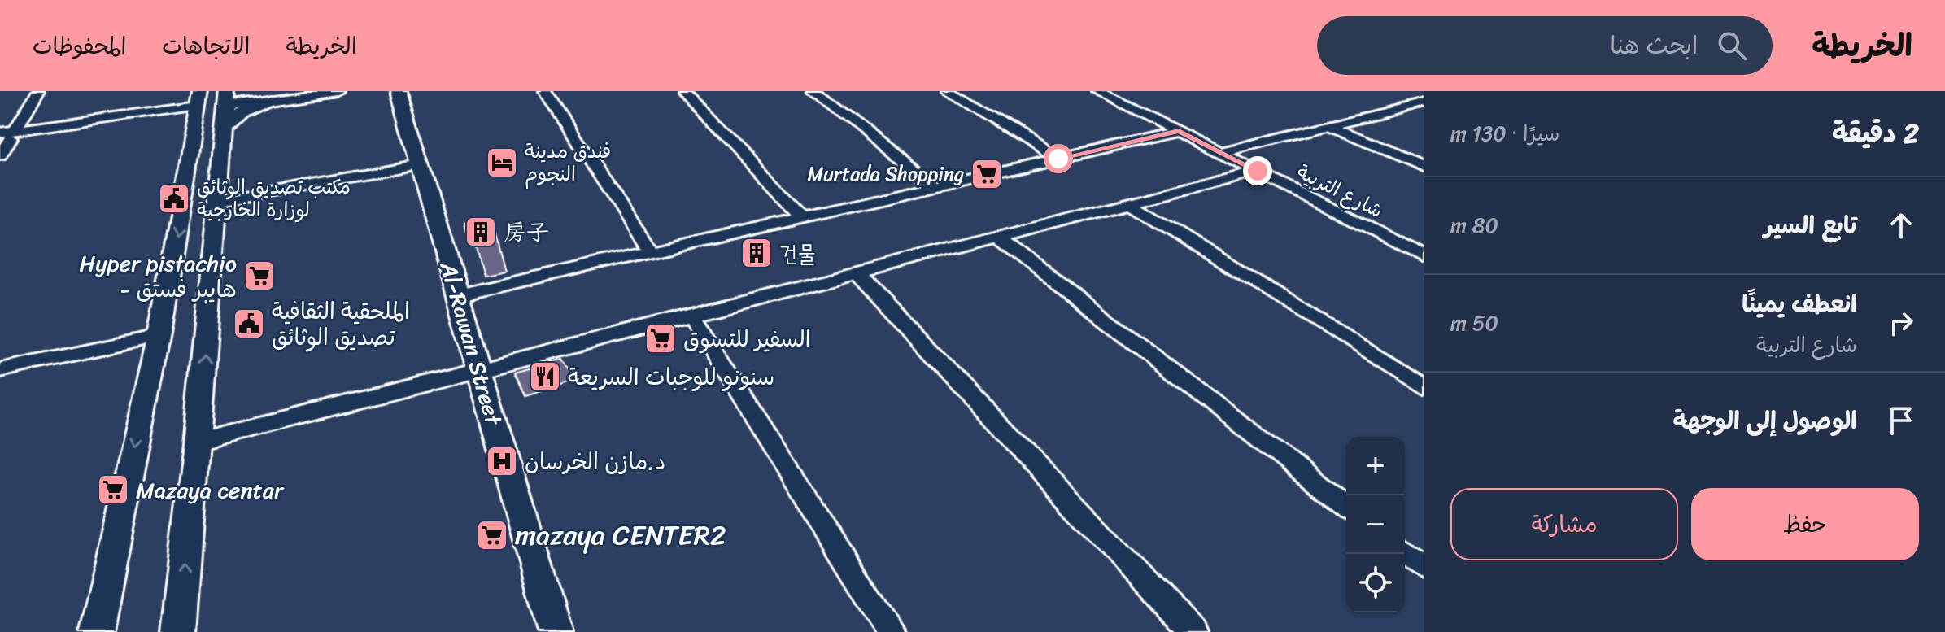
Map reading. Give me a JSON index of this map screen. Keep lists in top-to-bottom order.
{
  "streets": {
    "main road": ["Al-Rawan Street"],
    "street": ["شارع التربية"]
  },
  "places": {
    "hotel": ["فندق مدينة النجوم"],
    "supermarket": [
      "Murtada Shopping",
      "Hyper pistachio - هايبر فستق",
      "السفير للتسوق",
      "Mazaya centar",
      "mazaya CENTER2"
    ],
    "public building": ["مكتب تصديق الوثائق لوزارة الخارجية", "الملحقية الثقافية تصديق الوثائق"],
    "building": ["房子", "건물"],
    "restaurant": ["سنونو للوجبات السريعة"],
    "hospital": ["د.مازن الخرسان"]
  },
  "page": {
    "header": "الخريطة",
    "search": "ابحث هنا",
    "nav": ["الخريطة", "الاتجاهات", "المحفوظات"],
    "heading": ["2 دقيقة", "سيرًا · 130 m"],
    "list": [
      ["تابع السير", "80 m"],
      ["انعطف يمينًا", "شارع التربية", "50 m"],
      "الوصول إلى الوجهة"
    ],
    "map_buttons": ["+", "−"],
    "buttons": ["حفظ", "مشاركة"]
  }
}
